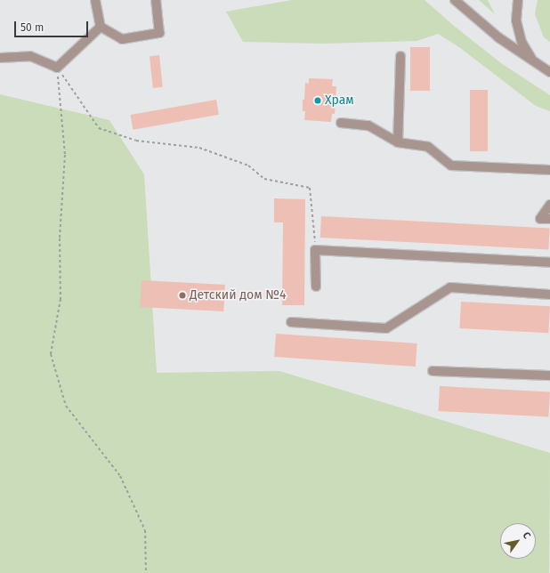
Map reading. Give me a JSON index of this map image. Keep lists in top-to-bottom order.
{
  "places": ["Храм", "Детский дом №4"],
  "scale_bar": "50 m",
  "north": "top right"
}
